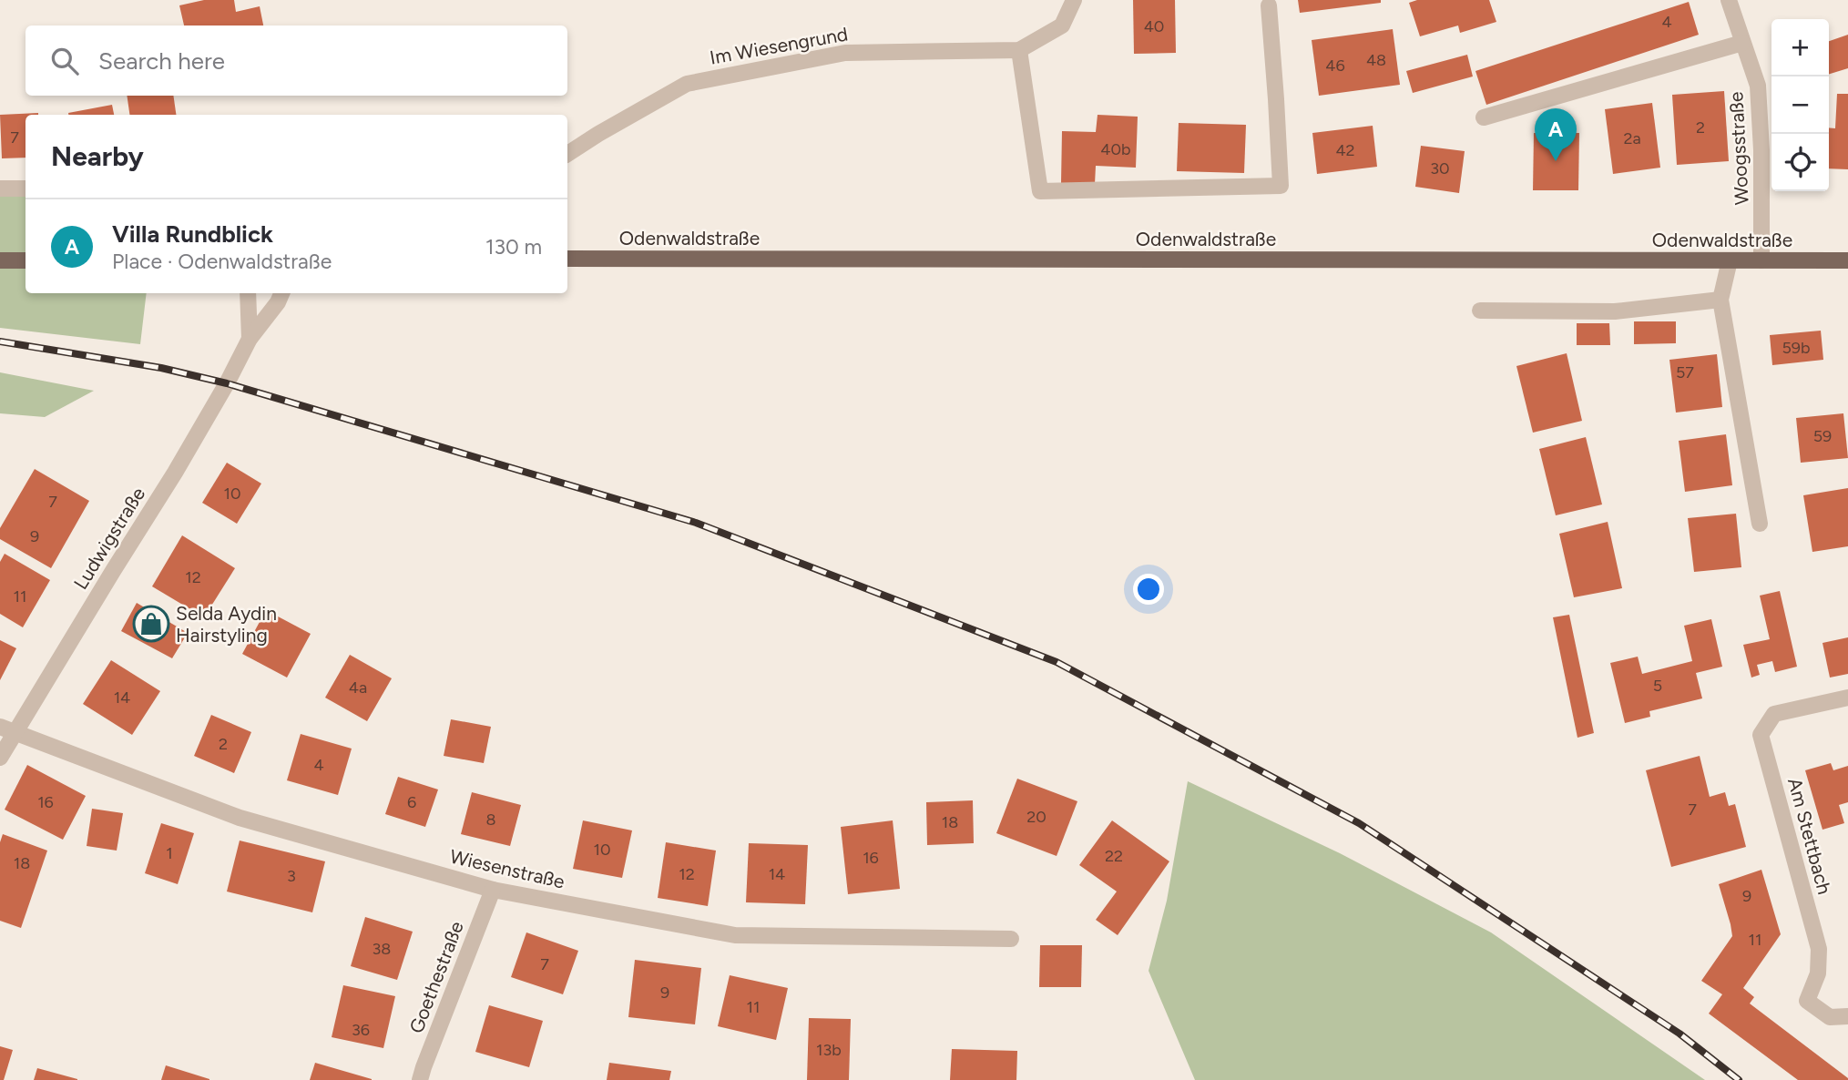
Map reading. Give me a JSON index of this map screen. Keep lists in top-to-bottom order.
{
  "streets": {
    "main road": ["Odenwaldstraße"],
    "street": [
      "Im Wiesengrund",
      "Woogsstraße",
      "Ludwigstraße",
      "Am Stettbach",
      "Wiesenstraße",
      "Goethestraße"
    ]
  },
  "crossings": [
    ["Woogsstraße", "Odenwaldstraße"],
    ["Ludwigstraße", "Wiesenstraße"],
    ["Wiesenstraße", "Goethestraße"]
  ],
  "places": {
    "shop": ["Selda Aydin Hairstyling"]
  },
  "house_numbers": [
    "4",
    "40",
    "48",
    "46",
    "2",
    "7",
    "2a",
    "40b",
    "42",
    "30",
    "59b",
    "57",
    "59",
    "10",
    "7",
    "9",
    "12",
    "11",
    "5",
    "4a",
    "14",
    "2",
    "4",
    "16",
    "6",
    "7",
    "20",
    "8",
    "18",
    "10",
    "1",
    "22",
    "16",
    "18",
    "12",
    "14",
    "3",
    "9",
    "11",
    "38",
    "7",
    "9",
    "11",
    "36",
    "13b"
  ],
  "page": {
    "map_buttons": ["+", "−"],
    "search": "Search here",
    "pins": "A",
    "heading": "Nearby",
    "list": [
      {
        "mark": "A",
        "name": "Villa Rundblick",
        "note": "Place · Odenwaldstraße",
        "value": "130 m"
      }
    ]
  }
}
